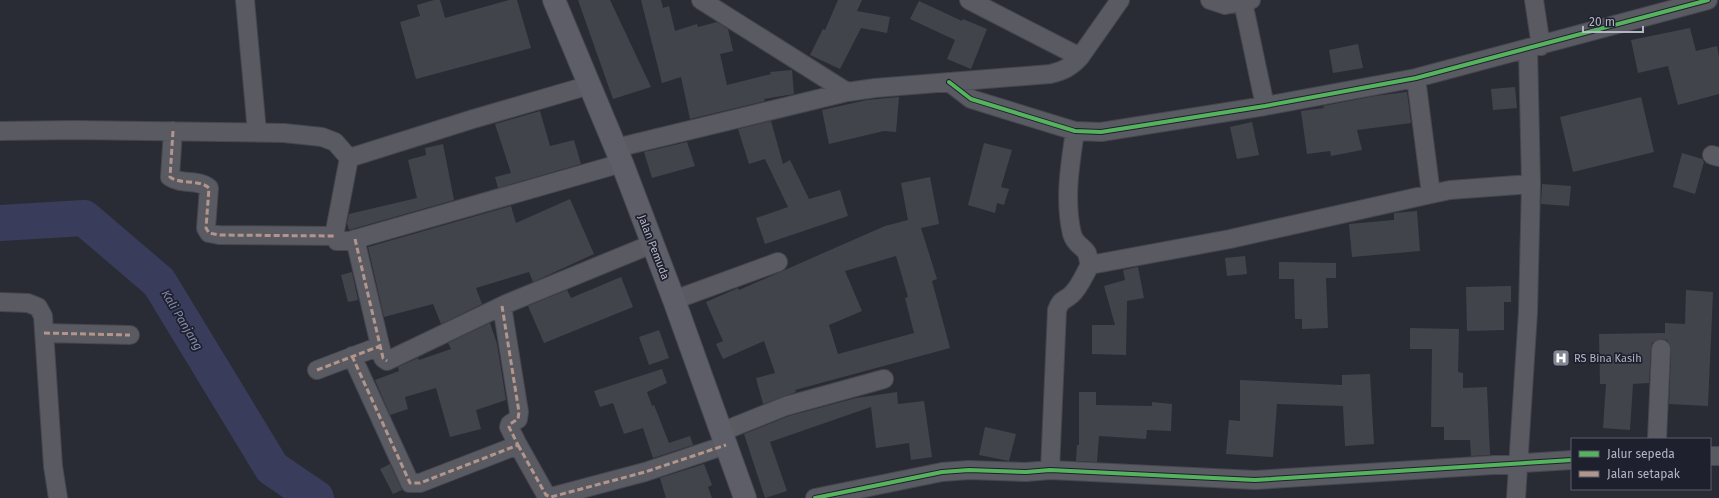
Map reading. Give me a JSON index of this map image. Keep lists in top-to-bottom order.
{
  "streets": {
    "main road": ["Jalan Pemuda"]
  },
  "water": ["Kali Panjang"],
  "places": {
    "hospital": ["RS Bina Kasih"]
  },
  "legend": ["Jalur sepeda", "Jalan setapak"],
  "scale_bar": "20 m"
}
